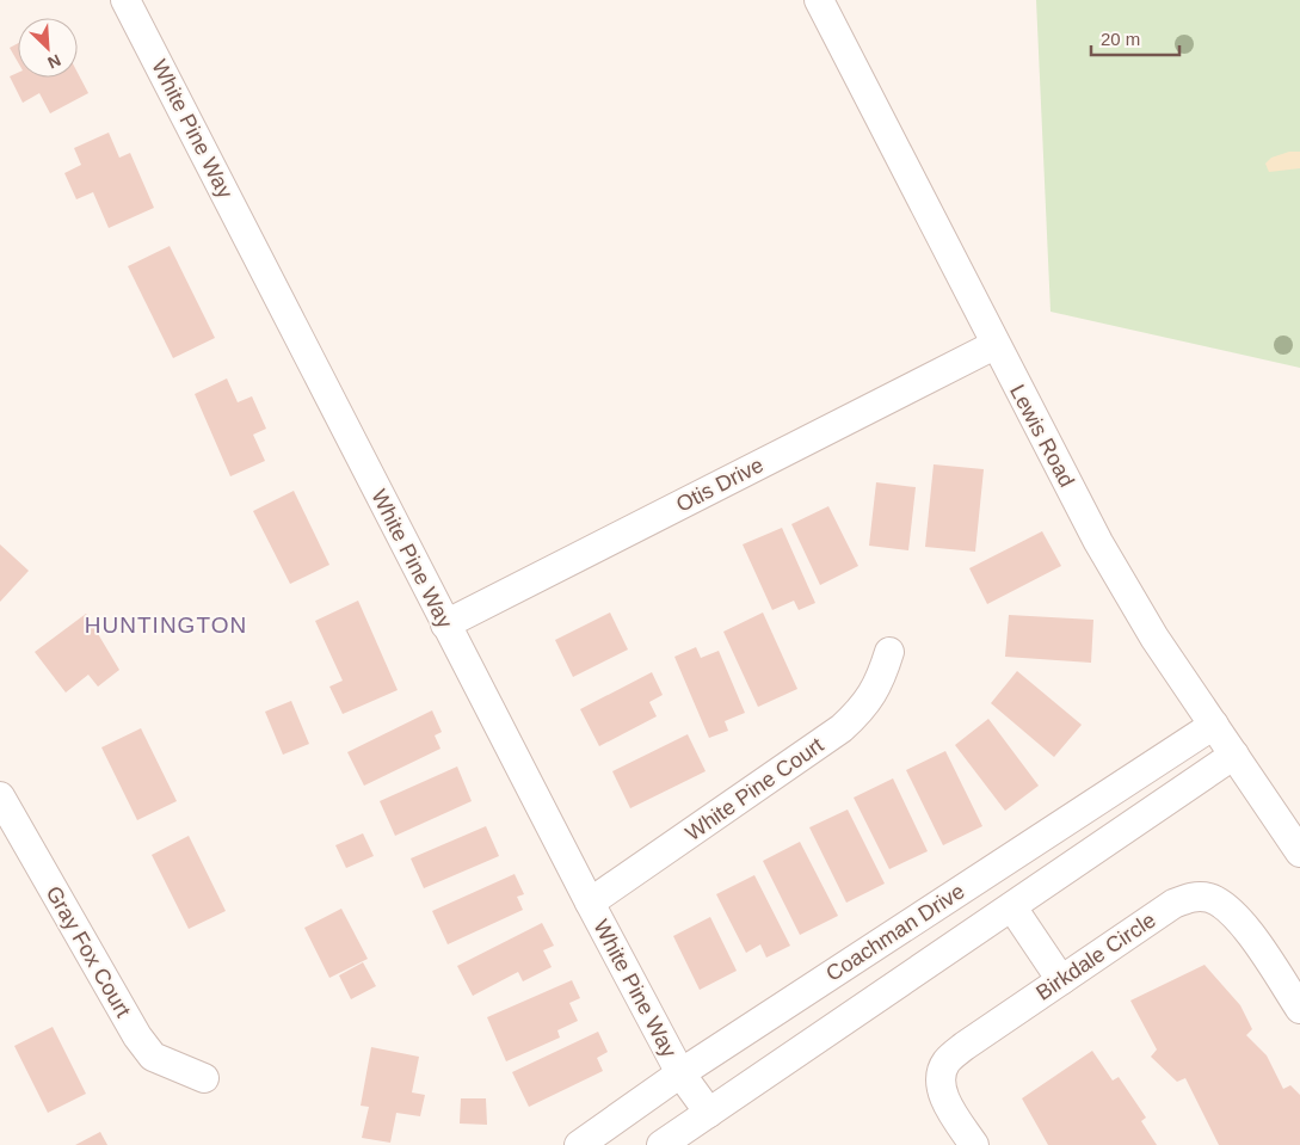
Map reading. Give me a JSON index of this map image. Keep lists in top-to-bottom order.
{
  "streets": {
    "street": [
      "White Pine Way",
      "Lewis Road",
      "Otis Drive",
      "White Pine Court",
      "Coachman Drive",
      "Gray Fox Court",
      "Birkdale Circle"
    ]
  },
  "crossings": [
    ["White Pine Way", "Otis Drive"],
    ["White Pine Way", "White Pine Court"],
    ["White Pine Way", "Coachman Drive"],
    ["Lewis Road", "Otis Drive"],
    ["Lewis Road", "Coachman Drive"]
  ],
  "districts": ["HUNTINGTON"],
  "scale_bar": "20 m",
  "north": "bottom right"
}
